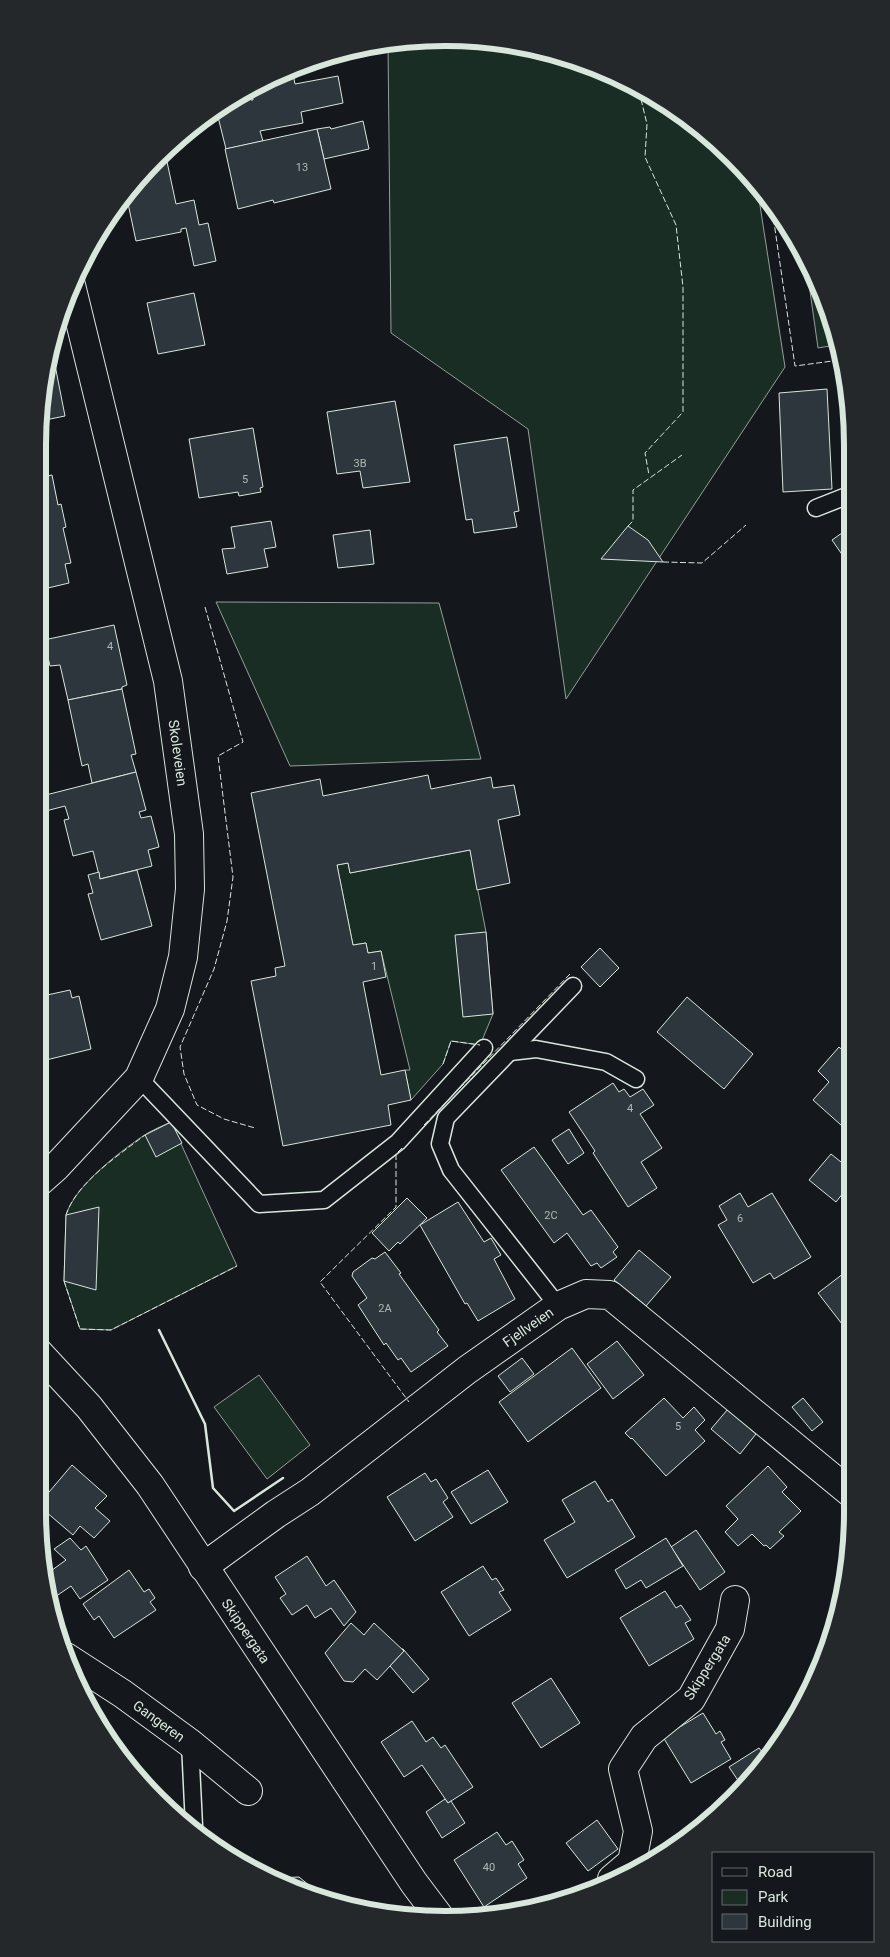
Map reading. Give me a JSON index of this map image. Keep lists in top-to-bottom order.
{
  "streets": {
    "street": [
      "Skoleveien",
      "Fjellveien",
      "Skippergata",
      "Gangeren"
    ]
  },
  "crossings": [
    ["Fjellveien", "Skippergata"]
  ],
  "house_numbers": [
    "13",
    "3B",
    "5",
    "4",
    "1",
    "4",
    "2C",
    "6",
    "2A",
    "5",
    "40"
  ],
  "legend": ["Road", "Park", "Building"]
}
